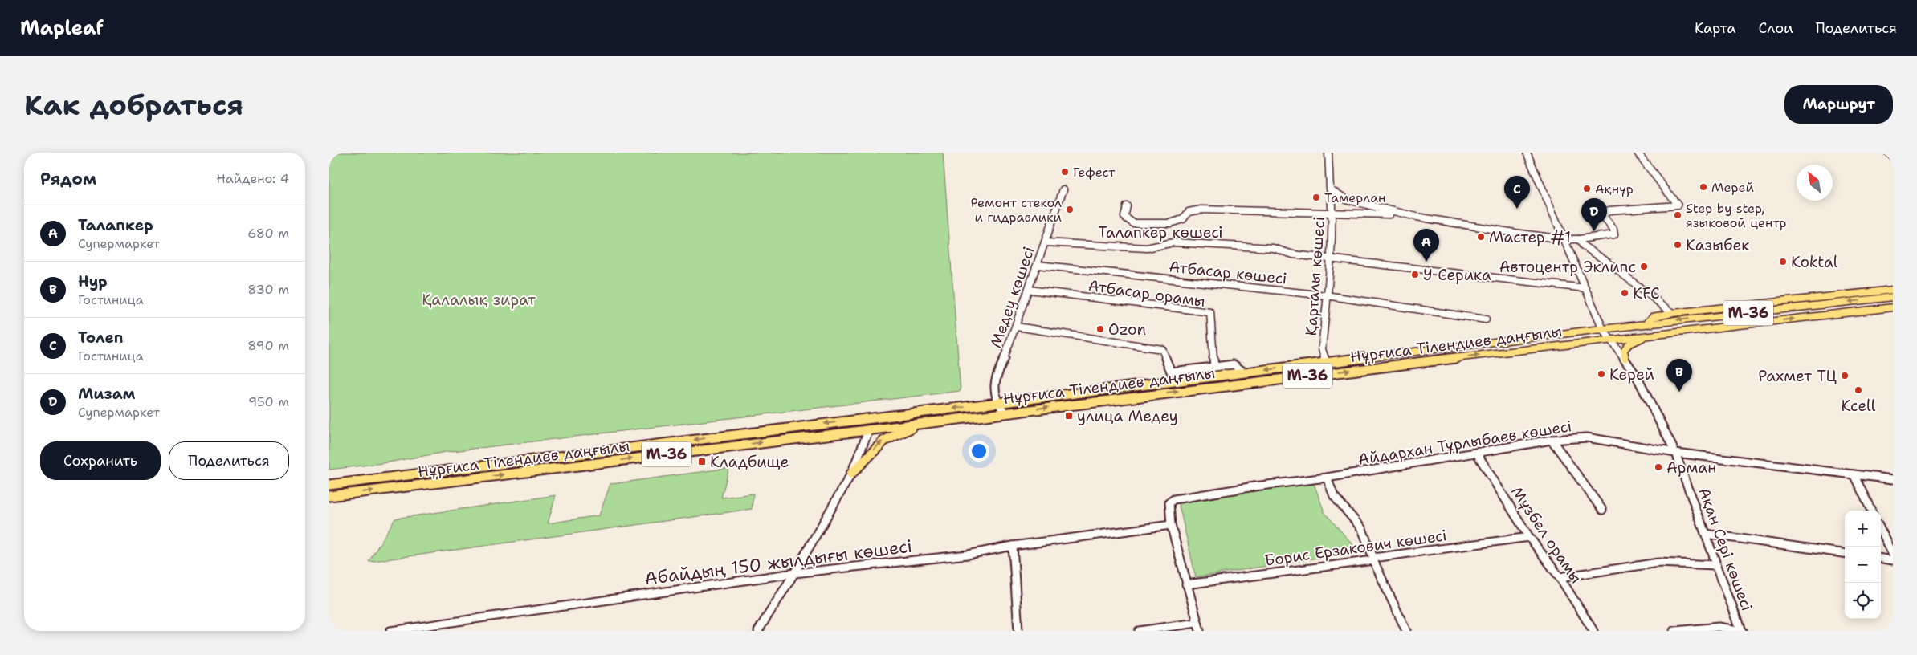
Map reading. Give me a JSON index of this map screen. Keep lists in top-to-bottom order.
{
  "streets": {
    "main road": ["M-36", "Нұрғиса Тілендиев даңғылы"],
    "street": [
      "Талапкер көшесі",
      "Атбасар көшесі",
      "Қарталы көшесі",
      "Атбасар орамы",
      "Медеу көшесі",
      "Айдархан Тұрлыбаев көшесі",
      "Мұзбел орамы",
      "Борис Ерзакович көшесі",
      "Ақан Сері көшесі",
      "Абайдың 150 жылдығы көшесі"
    ]
  },
  "crossings": [
    ["Талапкер көшесі", "Қарталы көшесі"],
    ["Талапкер көшесі", "Медеу көшесі"],
    ["Талапкер көшесі", "Ақан Сері көшесі"],
    ["Атбасар көшесі", "Қарталы көшесі"],
    ["Атбасар көшесі", "Медеу көшесі"],
    ["Қарталы көшесі", "Нұрғиса Тілендиев даңғылы"],
    ["Атбасар орамы", "Медеу көшесі"],
    ["Медеу көшесі", "Нұрғиса Тілендиев даңғылы"],
    ["Нұрғиса Тілендиев даңғылы", "Ақан Сері көшесі"],
    ["Айдархан Тұрлыбаев көшесі", "Мұзбел орамы"],
    ["Айдархан Тұрлыбаев көшесі", "Ақан Сері көшесі"],
    ["Айдархан Тұрлыбаев көшесі", "Абайдың 150 жылдығы көшесі"],
    ["Мұзбел орамы", "Борис Ерзакович көшесі"]
  ],
  "parks": ["Қалалық зират"],
  "places": {
    "other": [
      "Гефест",
      "Мерей",
      "Ақнұр",
      "Тамерлан",
      "Ремонт стекол и гидравлики",
      "Step by step, языковой центр",
      "Мастер #1",
      "Казыбек",
      "Koktal",
      "Автоцентр Эклипс",
      "У Серика",
      "KFC",
      "Ozon",
      "Керей",
      "Рахмет ТЦ",
      "Kcell",
      "Арман"
    ],
    "transit": ["улица Медеу", "Кладбище"]
  },
  "north": "top left",
  "page": {
    "header": "Mapleaf",
    "nav": ["Карта", "Слои", "Поделиться"],
    "buttons": [
      "Маршрут",
      ["Сохранить", "Поделиться"]
    ],
    "title": "Как добраться",
    "heading": ["Рядом", "Найдено: 4"],
    "pins": [
      "C",
      "D",
      "A",
      "B"
    ],
    "list": [
      {
        "mark": "A",
        "name": "Талапкер",
        "note": "Супермаркет",
        "value": "680 m"
      },
      {
        "mark": "B",
        "name": "Нур",
        "note": "Гостиница",
        "value": "830 m"
      },
      {
        "mark": "C",
        "name": "Толеп",
        "note": "Гостиница",
        "value": "890 m"
      },
      {
        "mark": "D",
        "name": "Мизам",
        "note": "Супермаркет",
        "value": "950 m"
      }
    ],
    "map_buttons": ["+", "−"]
  }
}
